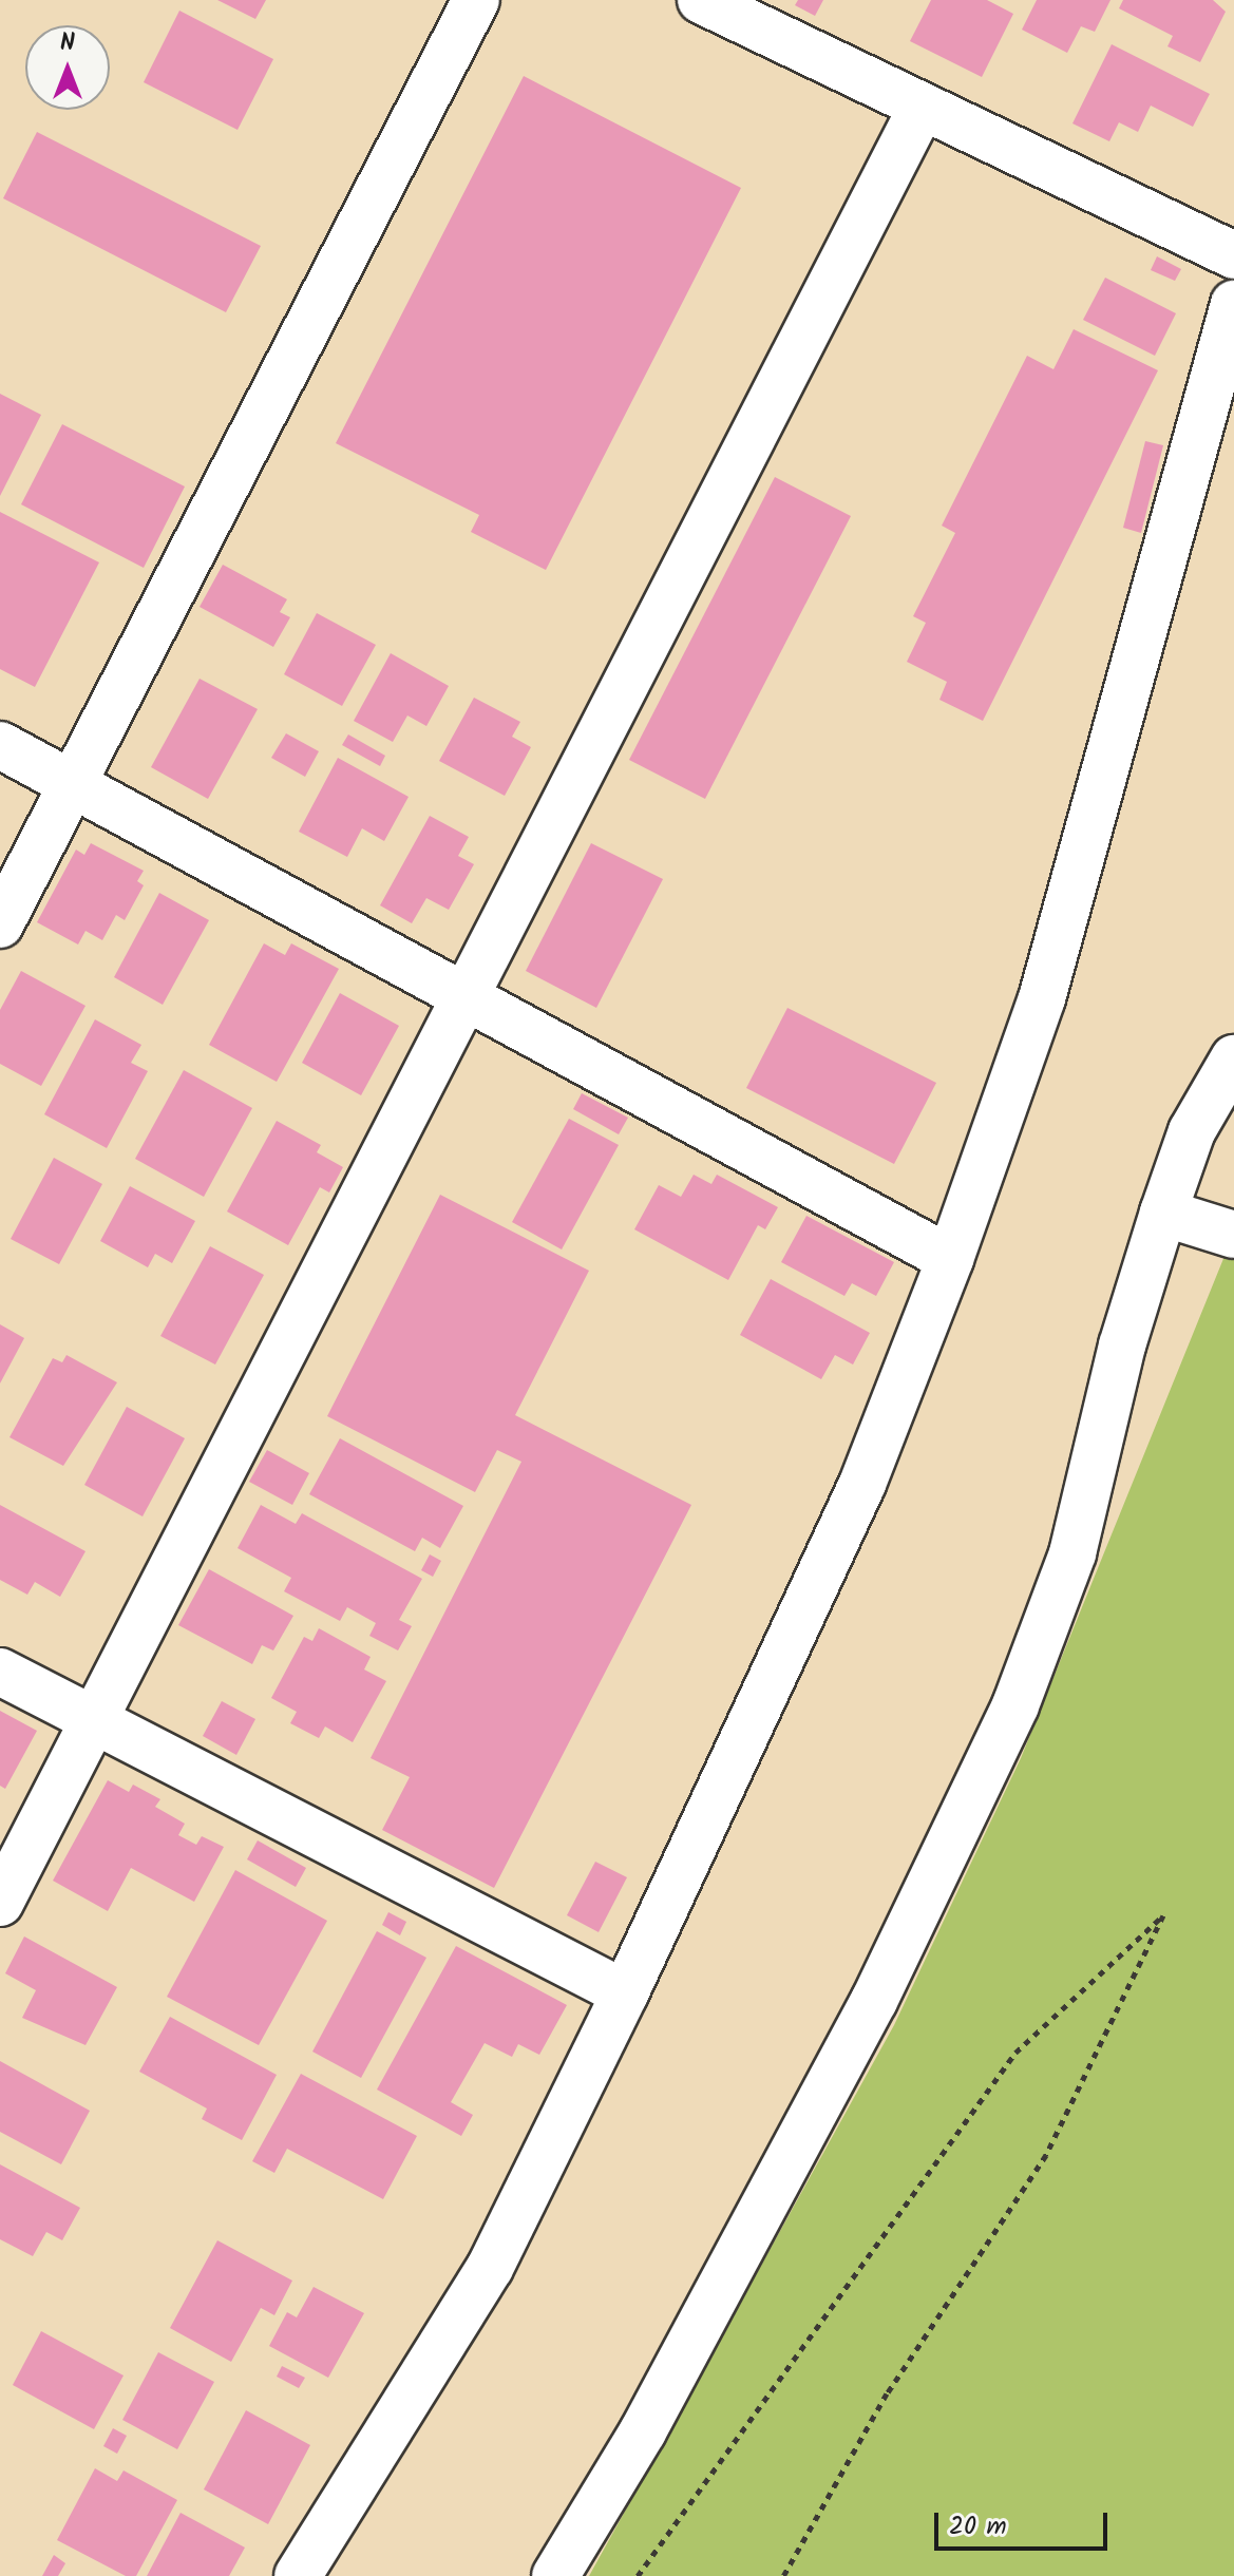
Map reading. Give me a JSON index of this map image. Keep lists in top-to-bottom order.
{
  "scale_bar": "20 m",
  "north": "top"
}
